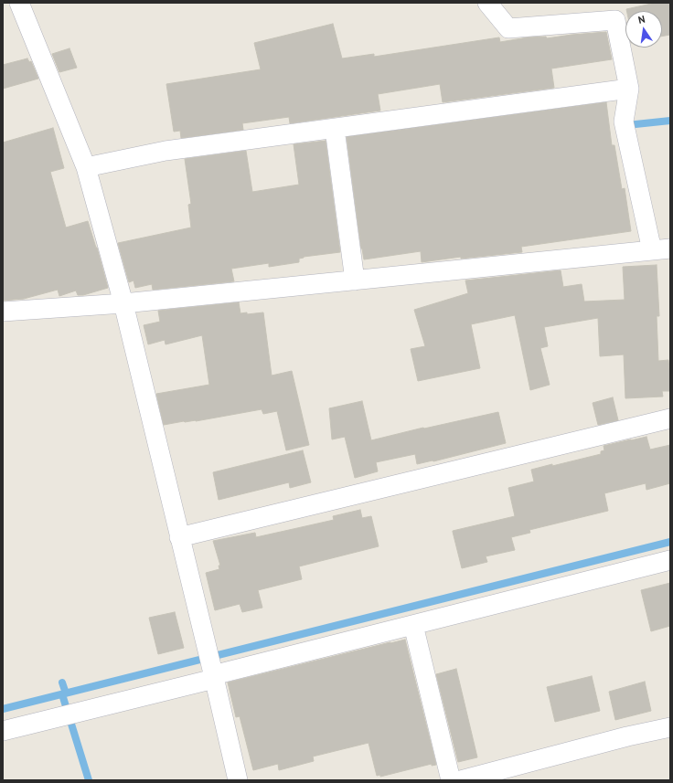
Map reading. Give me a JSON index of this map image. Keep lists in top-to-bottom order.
{
  "north": "top"
}
